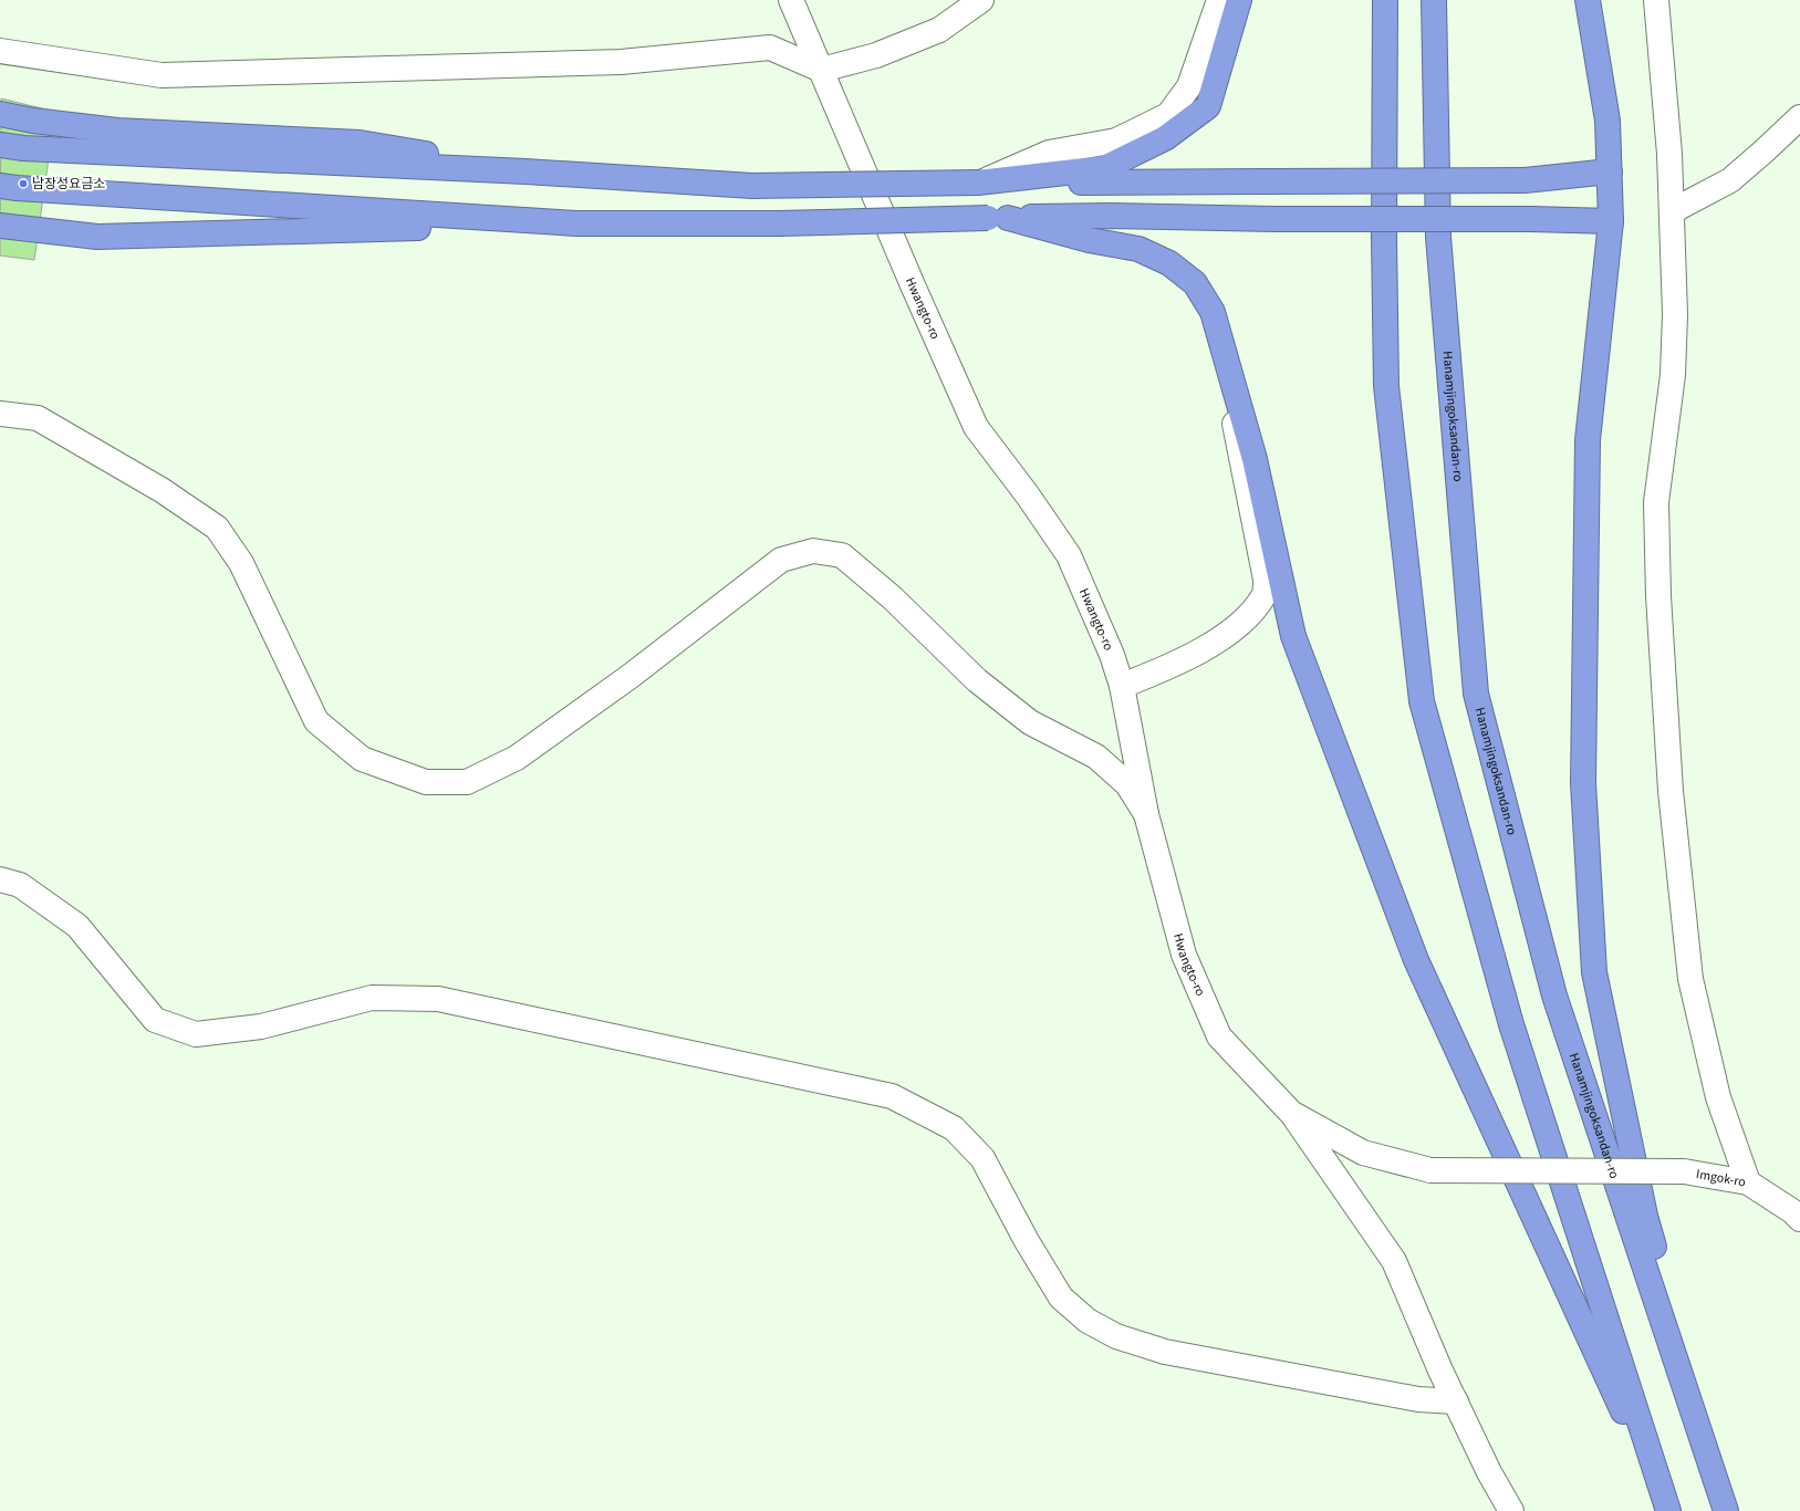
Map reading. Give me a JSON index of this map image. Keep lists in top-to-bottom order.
{
  "streets": {
    "highway": ["Hanamjingoksandan-ro"],
    "street": ["Hwangto-ro", "Imgok-ro"]
  },
  "crossings": [
    ["Hwangto-ro", "Imgok-ro"]
  ],
  "places": ["남장성요금소"]
}
